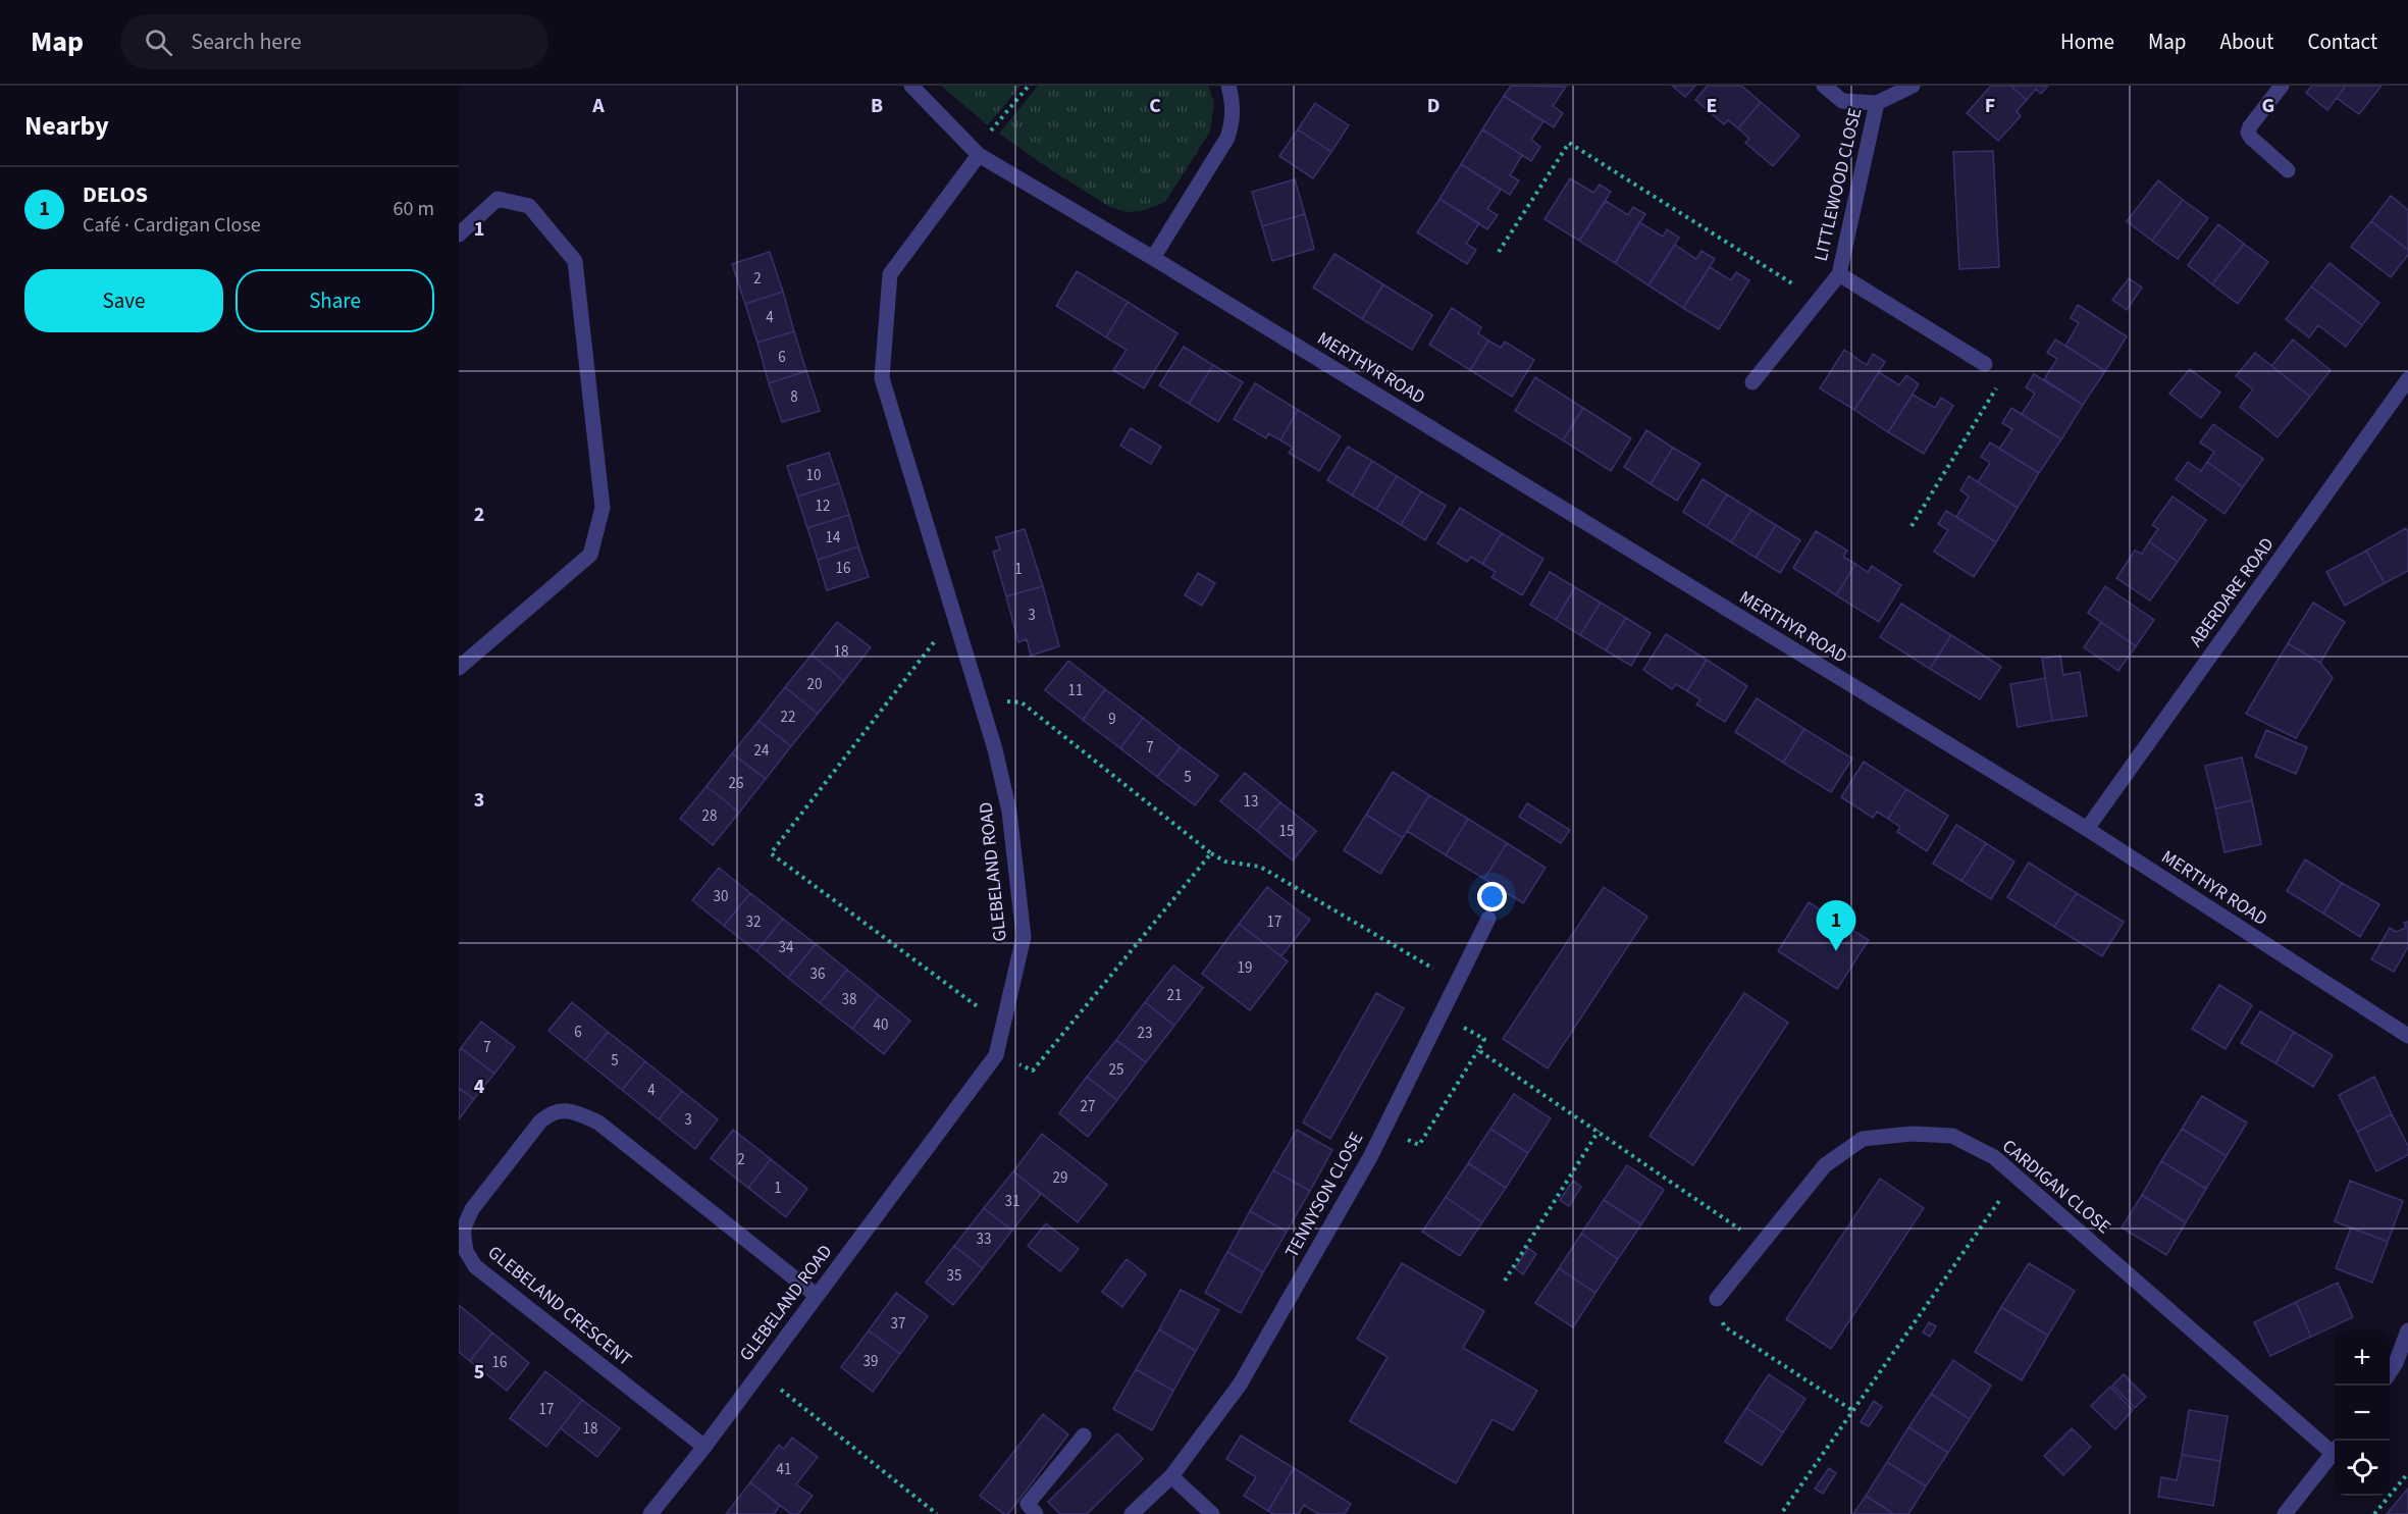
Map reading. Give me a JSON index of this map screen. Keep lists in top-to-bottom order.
{
  "streets": {
    "street": [
      "LITTLEWOOD CLOSE",
      "MERTHYR ROAD",
      "ABERDARE ROAD",
      "GLEBELAND ROAD",
      "CARDIGAN CLOSE",
      "TENNYSON CLOSE",
      "GLEBELAND CRESCENT"
    ]
  },
  "crossings": [
    ["MERTHYR ROAD", "ABERDARE ROAD"],
    ["MERTHYR ROAD", "GLEBELAND ROAD"],
    ["GLEBELAND ROAD", "GLEBELAND CRESCENT"]
  ],
  "house_numbers": [
    "2",
    "4",
    "6",
    "8",
    "10",
    "12",
    "14",
    "16",
    "1",
    "3",
    "18",
    "20",
    "11",
    "22",
    "9",
    "7",
    "24",
    "5",
    "26",
    "13",
    "28",
    "15",
    "30",
    "32",
    "17",
    "34",
    "19",
    "36",
    "21",
    "38",
    "40",
    "6",
    "23",
    "7",
    "5",
    "25",
    "4",
    "27",
    "3",
    "2",
    "29",
    "1",
    "31",
    "33",
    "35",
    "37",
    "39",
    "16",
    "17",
    "18",
    "41"
  ],
  "page": {
    "header": "Map",
    "search": "Search here",
    "nav": [
      "Home",
      "Map",
      "About",
      "Contact"
    ],
    "heading": "Nearby",
    "list": [
      {
        "mark": "1",
        "name": "DELOS",
        "note": "Café · Cardigan Close",
        "value": "60 m"
      }
    ],
    "buttons": ["Save", "Share"],
    "pins": "1",
    "map_buttons": ["+", "−"]
  },
  "grid": {
    "columns": [
      "A",
      "B",
      "C",
      "D",
      "E",
      "F",
      "G"
    ],
    "rows": [
      "1",
      "2",
      "3",
      "4",
      "5"
    ]
  }
}
